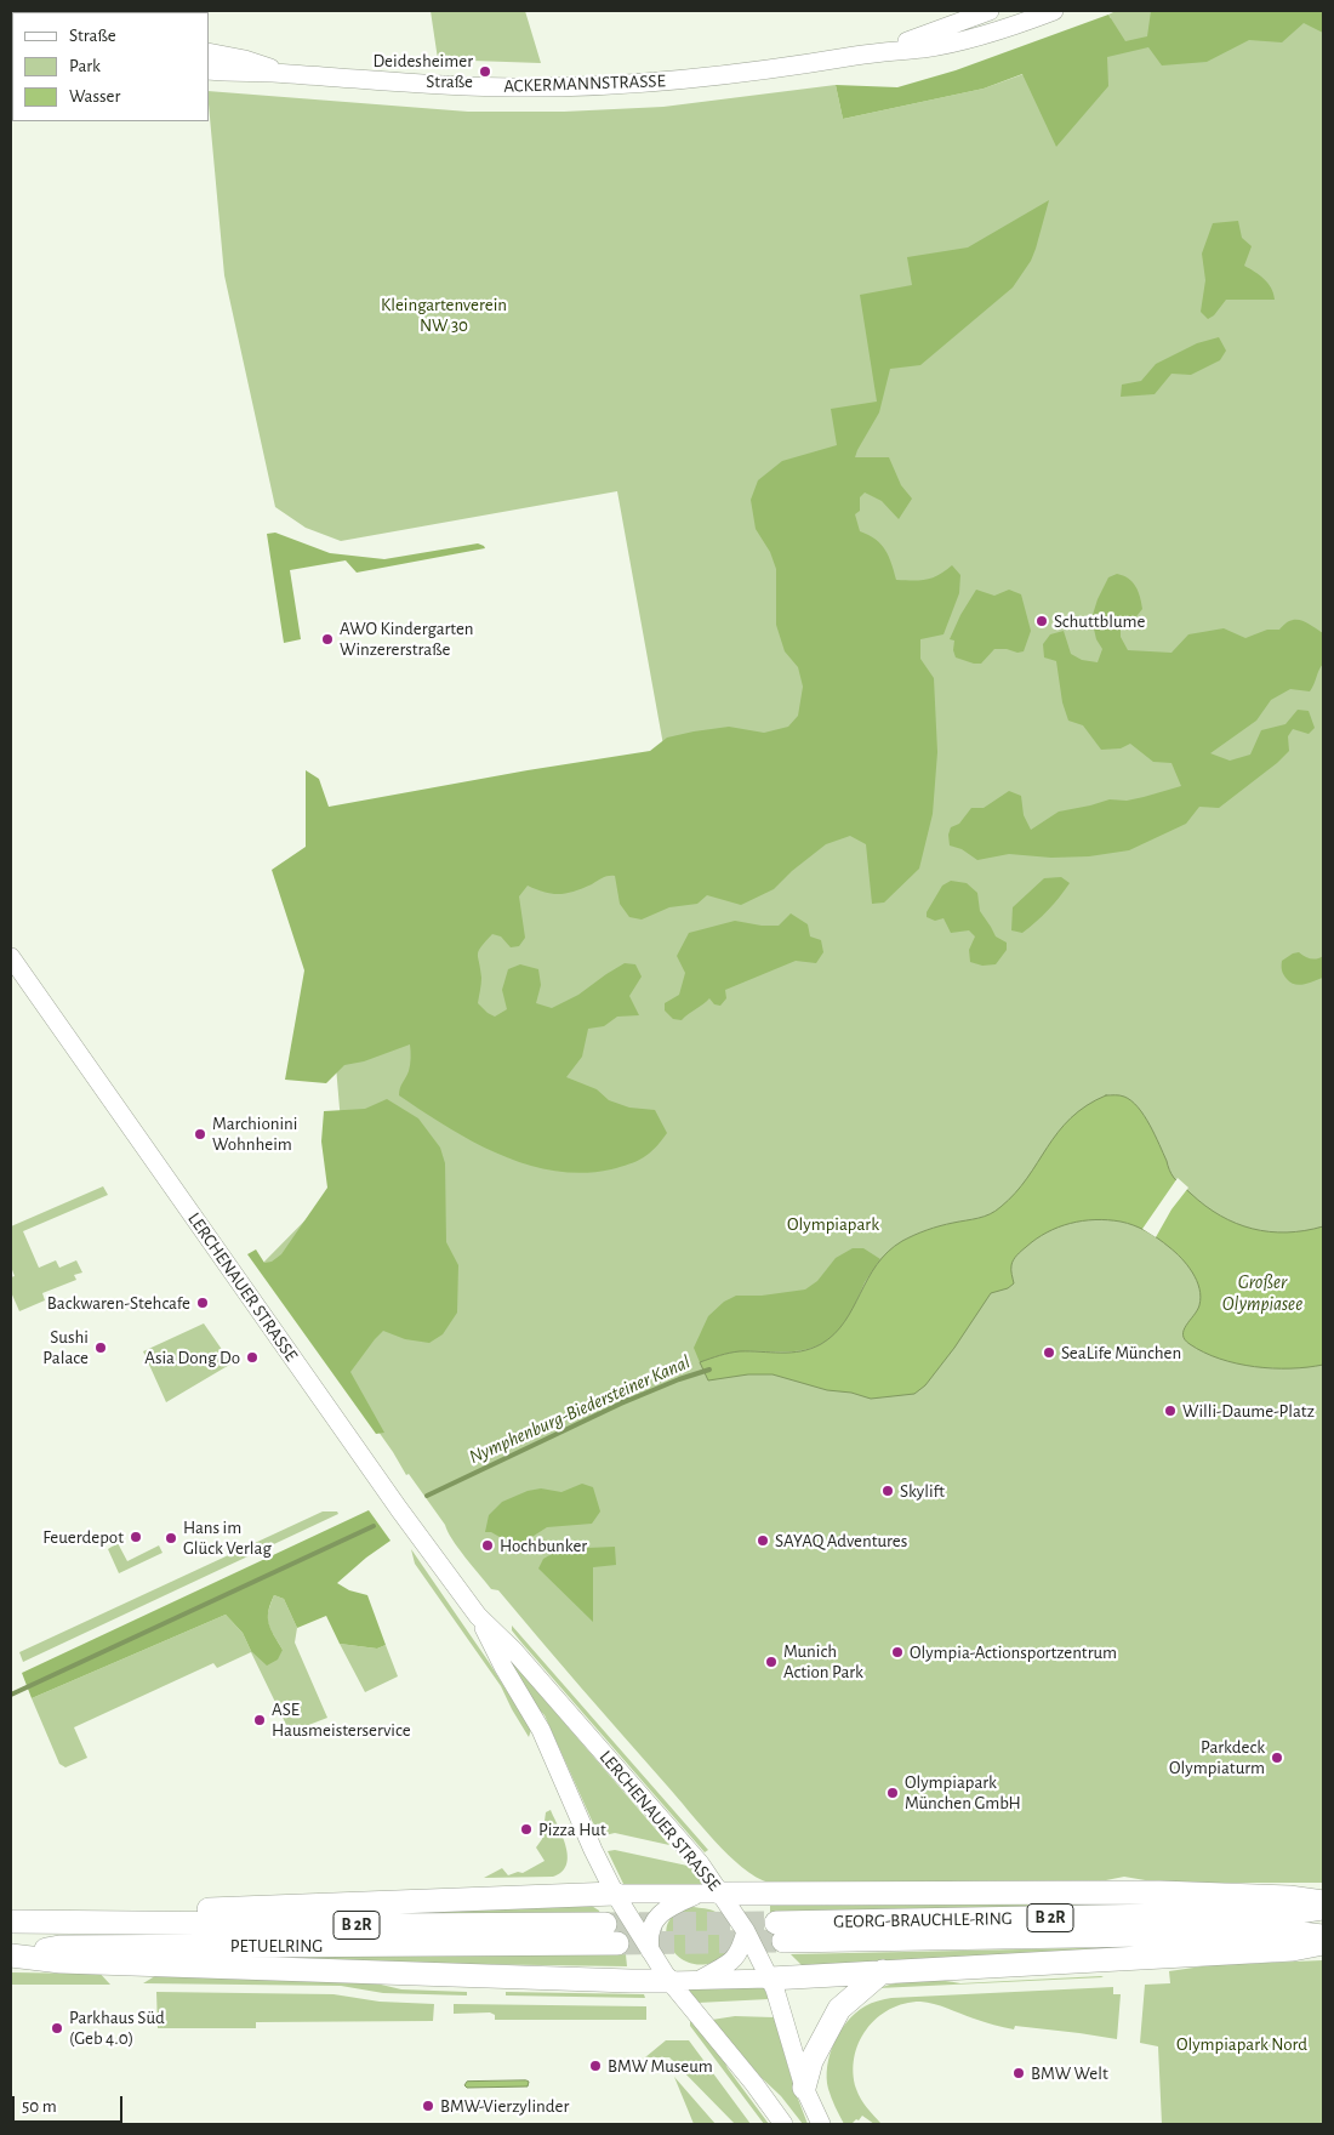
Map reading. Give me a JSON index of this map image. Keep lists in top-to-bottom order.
{
  "streets": {
    "highway": ["B 2R", "GEORG-BRAUCHLE-RING", "PETUELRING"],
    "main road": ["ACKERMANNSTRASSE", "LERCHENAUER STRASSE"]
  },
  "water": ["Großer Olympiasee", "Nymphenburg-Biedersteiner Kanal"],
  "parks": ["Kleingartenverein NW 30", "Olympiapark", "Olympiapark Nord"],
  "places": [
    "Deidesheimer Straße",
    "Schuttblume",
    "AWO Kindergarten Winzererstraße",
    "Marchionini Wohnheim",
    "Backwaren-Stehcafe",
    "Sushi Palace",
    "SeaLife München",
    "Asia Dong Do",
    "Willi-Daume-Platz",
    "Skylift",
    "Feuerdepot",
    "Hans im Glück Verlag",
    "SAYAQ Adventures",
    "Hochbunker",
    "Olympia-Actionsportzentrum",
    "Munich Action Park",
    "ASE Hausmeisterservice",
    "Parkdeck Olympiaturm",
    "Olympiapark München GmbH",
    "Pizza Hut",
    "Parkhaus Süd (Geb 4.0)",
    "BMW Museum",
    "BMW Welt",
    "BMW-Vierzylinder"
  ],
  "legend": ["Straße", "Park", "Wasser"],
  "scale_bar": "50 m"
}
